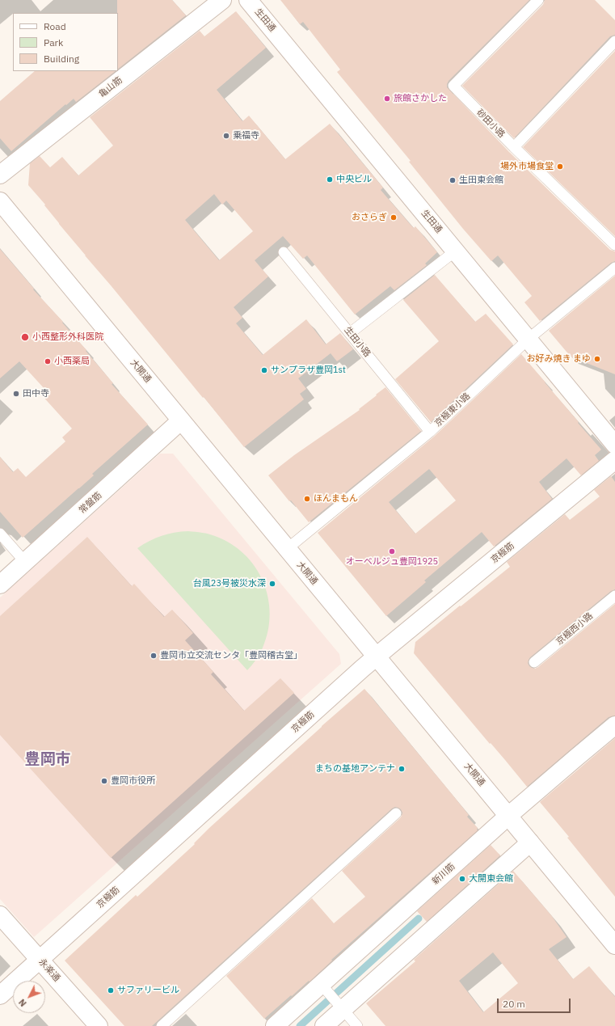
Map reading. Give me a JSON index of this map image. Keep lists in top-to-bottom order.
{
  "streets": {
    "street": [
      "生田通",
      "亀山筋",
      "大開通",
      "常盤筋",
      "京極筋",
      "新川筋",
      "永楽通"
    ],
    "lane": [
      "砂田小路",
      "生田小路",
      "京極東小路",
      "京極西小路"
    ]
  },
  "crossings": [
    ["生田通", "京極東小路"],
    ["生田小路", "京極東小路"],
    ["大開通", "京極東小路"],
    ["大開通", "常盤筋"],
    ["大開通", "京極筋"],
    ["大開通", "新川筋"],
    ["京極筋", "永楽通"]
  ],
  "districts": ["豊岡市"],
  "places": [
    "旅館さかした",
    "乗福寺",
    "場外市場食堂",
    "中央ビル",
    "生田東会館",
    "おさらぎ",
    "小西整形外科医院",
    "お好み焼き まゆ",
    "小西薬局",
    "サンプラザ豊岡1st",
    "田中寺",
    "ほんまもん",
    "オーベルジュ豊岡1925",
    "台風23号被災水深",
    "豊岡市立交流センタ「豊岡稽古堂」",
    "まちの基地アンテナ",
    "豊岡市役所",
    "大開東会館",
    "サファリービル"
  ],
  "legend": ["Road", "Park", "Building"],
  "scale_bar": "20 m",
  "north": "bottom left"
}
